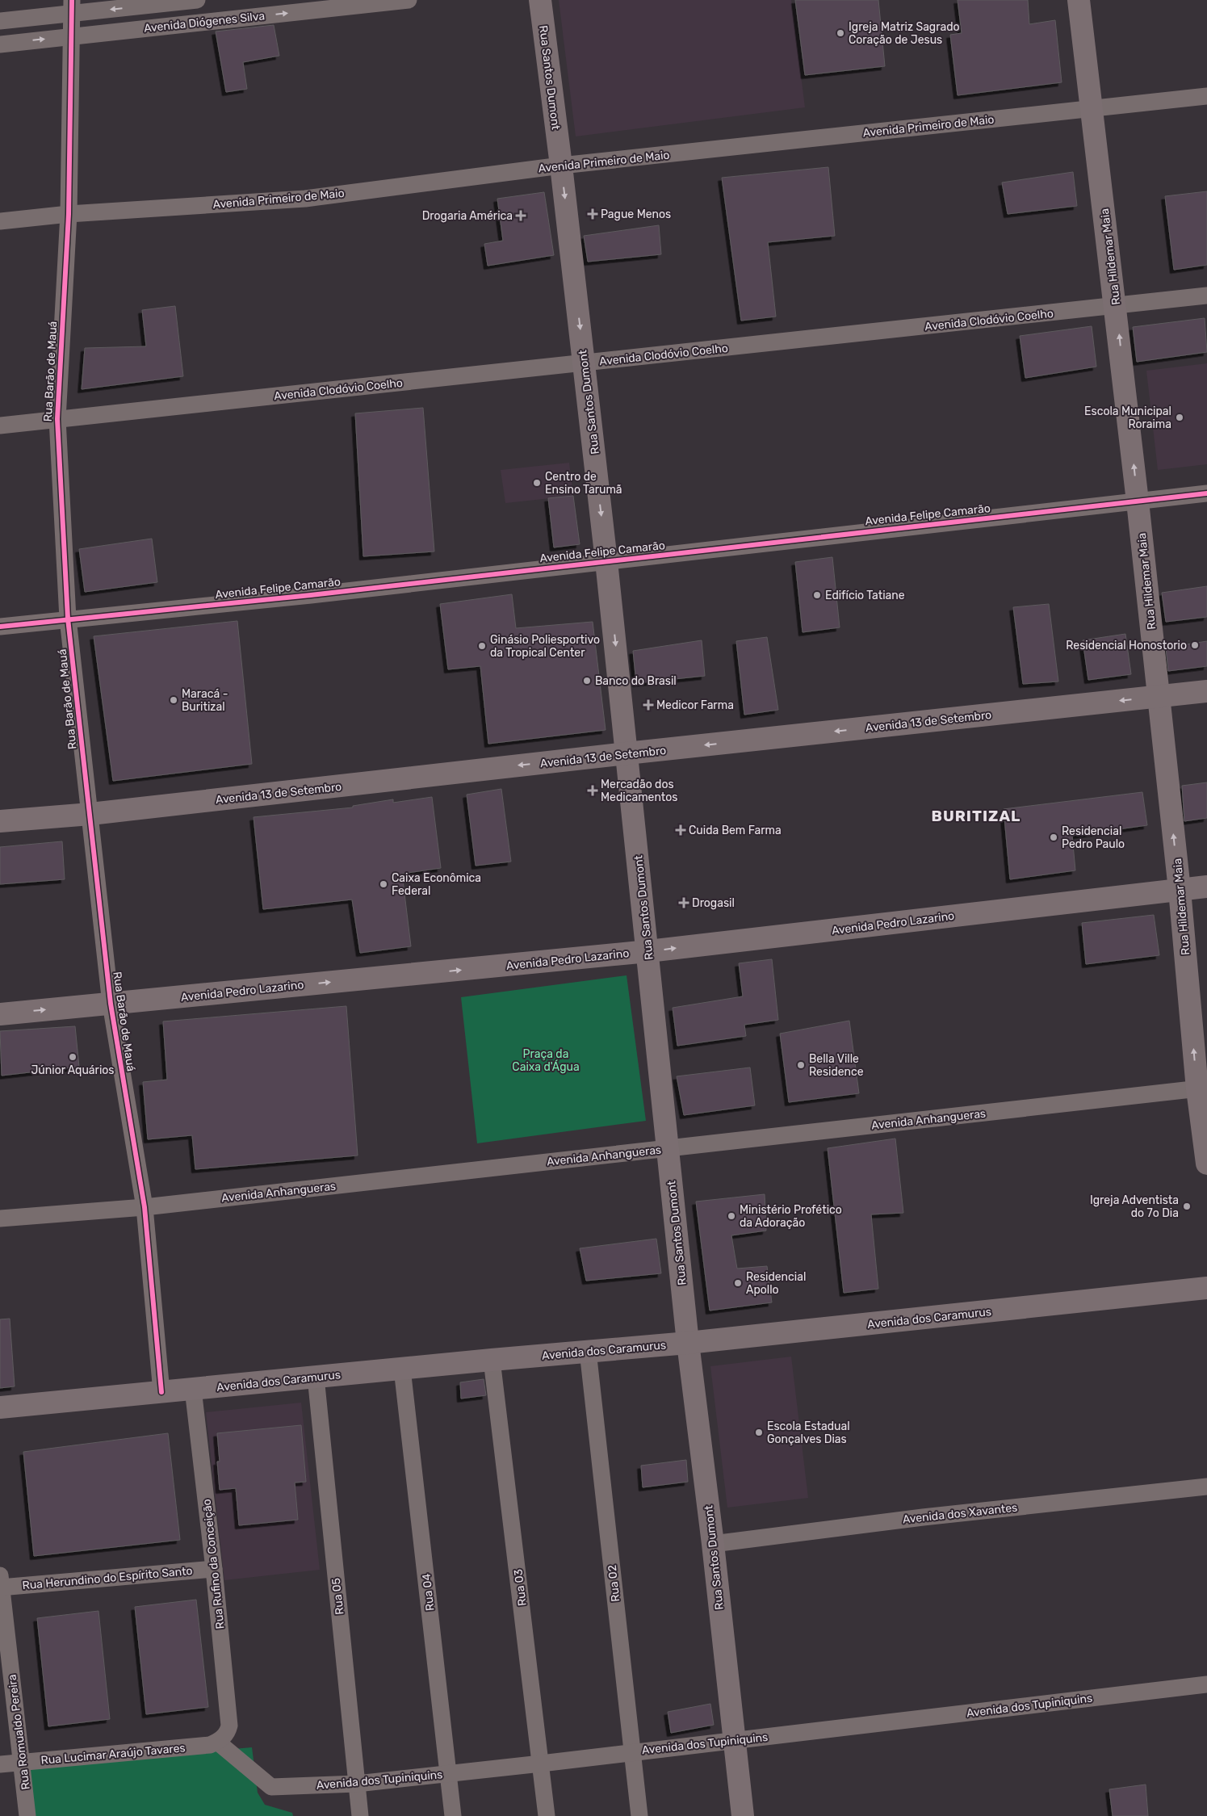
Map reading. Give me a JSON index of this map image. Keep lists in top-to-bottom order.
{
  "streets": {
    "main road": [
      "Rua Santos Dumont",
      "Rua Hildemar Maia",
      "Avenida 13 de Setembro",
      "Avenida Pedro Lazarino",
      "Avenida dos Caramurus"
    ],
    "street": [
      "Avenida Diógenes Silva",
      "Avenida Primeiro de Maio",
      "Avenida Clodóvio Coelho",
      "Rua Barão de Mauá",
      "Avenida Felipe Camarão",
      "Avenida Anhangueras",
      "Avenida dos Xavantes",
      "Rua Rufino da Conceição",
      "Rua Herundino do Espírito Santo",
      "Rua 02",
      "Rua 03",
      "Rua 04",
      "Rua 05",
      "Avenida dos Tupiniquins",
      "Rua Romualdo Pereira",
      "Rua Lucimar Araújo Tavares"
    ]
  },
  "crossings": [
    ["Avenida Diógenes Silva", "Rua Barão de Mauá"],
    ["Rua Santos Dumont", "Avenida Primeiro de Maio"],
    ["Rua Santos Dumont", "Avenida Clodóvio Coelho"],
    ["Rua Santos Dumont", "Avenida Felipe Camarão"],
    ["Rua Santos Dumont", "Avenida 13 de Setembro"],
    ["Rua Santos Dumont", "Avenida Pedro Lazarino"],
    ["Rua Santos Dumont", "Avenida Anhangueras"],
    ["Rua Santos Dumont", "Avenida dos Caramurus"],
    ["Rua Santos Dumont", "Avenida dos Xavantes"],
    ["Rua Santos Dumont", "Avenida dos Tupiniquins"],
    ["Avenida Primeiro de Maio", "Rua Hildemar Maia"],
    ["Avenida Primeiro de Maio", "Rua Barão de Mauá"],
    ["Rua Hildemar Maia", "Avenida Clodóvio Coelho"],
    ["Rua Hildemar Maia", "Avenida Felipe Camarão"],
    ["Rua Hildemar Maia", "Avenida 13 de Setembro"],
    ["Rua Hildemar Maia", "Avenida Pedro Lazarino"],
    ["Rua Hildemar Maia", "Avenida Anhangueras"],
    ["Avenida Clodóvio Coelho", "Rua Barão de Mauá"],
    ["Rua Barão de Mauá", "Avenida Felipe Camarão"],
    ["Rua Barão de Mauá", "Avenida 13 de Setembro"],
    ["Rua Barão de Mauá", "Avenida Pedro Lazarino"],
    ["Rua Barão de Mauá", "Avenida Anhangueras"],
    ["Rua Barão de Mauá", "Avenida dos Caramurus"],
    ["Avenida dos Caramurus", "Rua Rufino da Conceição"],
    ["Avenida dos Caramurus", "Rua 02"],
    ["Avenida dos Caramurus", "Rua 03"],
    ["Avenida dos Caramurus", "Rua 04"],
    ["Avenida dos Caramurus", "Rua 05"],
    ["Rua Rufino da Conceição", "Rua Herundino do Espírito Santo"],
    ["Rua Rufino da Conceição", "Avenida dos Tupiniquins"],
    ["Rua Rufino da Conceição", "Rua Lucimar Araújo Tavares"],
    ["Rua Herundino do Espírito Santo", "Rua Romualdo Pereira"],
    ["Rua 02", "Avenida dos Tupiniquins"],
    ["Rua 03", "Avenida dos Tupiniquins"],
    ["Rua 04", "Avenida dos Tupiniquins"],
    ["Rua 05", "Avenida dos Tupiniquins"],
    ["Avenida dos Tupiniquins", "Rua Lucimar Araújo Tavares"],
    ["Rua Romualdo Pereira", "Rua Lucimar Araújo Tavares"]
  ],
  "one_way": ["Rua Hildemar Maia", "Avenida 13 de Setembro", "Avenida Pedro Lazarino"],
  "districts": ["BURITIZAL"],
  "parks": ["Praça da Caixa d'Água"],
  "places": {
    "other": [
      "Igreja Matriz Sagrado Coração de Jesus",
      "Escola Municipal Roraima",
      "Centro de Ensino Tarumã",
      "Edifício Tatiane",
      "Residencial Honostorio",
      "Ginásio Poliesportivo da Tropical Center",
      "Banco do Brasil",
      "Maracá - Buritizal",
      "Residencial Pedro Paulo",
      "Caixa Econômica Federal",
      "Júnior Aquários",
      "Bella Ville Residence",
      "Igreja Adventista do 7o Dia",
      "Ministério Profético da Adoração",
      "Residencial Apollo",
      "Escola Estadual Gonçalves Dias"
    ],
    "health": [
      "Pague Menos",
      "Drogaria América",
      "Medicor Farma",
      "Mercadão dos Medicamentos",
      "Cuida Bem Farma",
      "Drogasil"
    ]
  }
}
